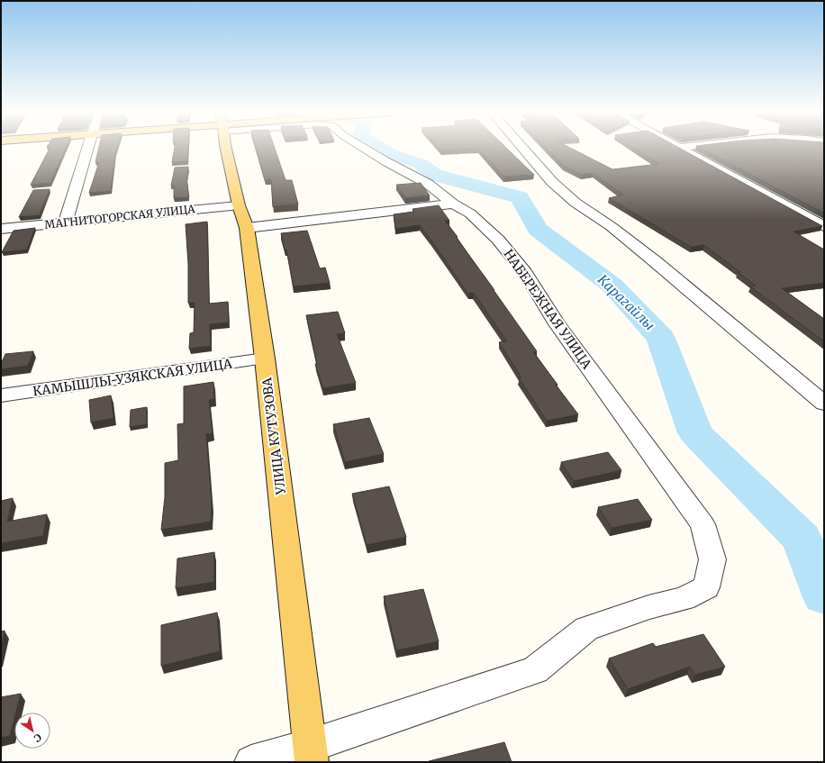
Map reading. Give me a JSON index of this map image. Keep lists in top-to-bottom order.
{
  "streets": {
    "main road": ["УЛИЦА КУТУЗОВА"],
    "street": ["МАГНИТОГОРСКАЯ УЛИЦА", "НАБЕРЕЖНАЯ УЛИЦА", "КАМЫШЛЫ-УЗЯКСКАЯ УЛИЦА"]
  },
  "crossings": [
    ["МАГНИТОГОРСКАЯ УЛИЦА", "УЛИЦА КУТУЗОВА"],
    ["НАБЕРЕЖНАЯ УЛИЦА", "УЛИЦА КУТУЗОВА"],
    ["КАМЫШЛЫ-УЗЯКСКАЯ УЛИЦА", "УЛИЦА КУТУЗОВА"]
  ],
  "water": ["Карагайлы"],
  "north": "bottom right"
}
